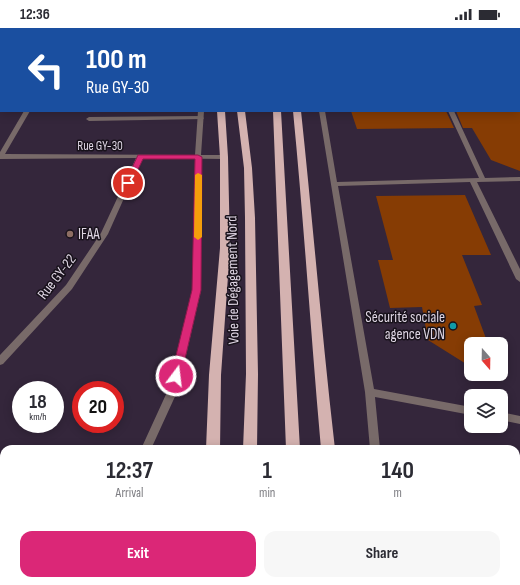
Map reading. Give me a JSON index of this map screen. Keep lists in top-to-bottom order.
{
  "streets": {
    "highway": ["Voie de Dégagement Nord"],
    "street": ["Rue GY-30", "Rue GY-22"]
  },
  "crossings": [
    ["Rue GY-30", "Rue GY-22"]
  ],
  "places": ["IFAA", "Sécurité sociale agence VDN"],
  "north": "bottom",
  "page": {
    "status": "12:36",
    "turn": ["100 m", "Rue GY-30"],
    "speed": "18 km/h",
    "limit": "20",
    "eta": [
      "12:37",
      "Arrival",
      "1",
      "min",
      "140",
      "m"
    ],
    "buttons": ["Exit", "Share"]
  }
}
